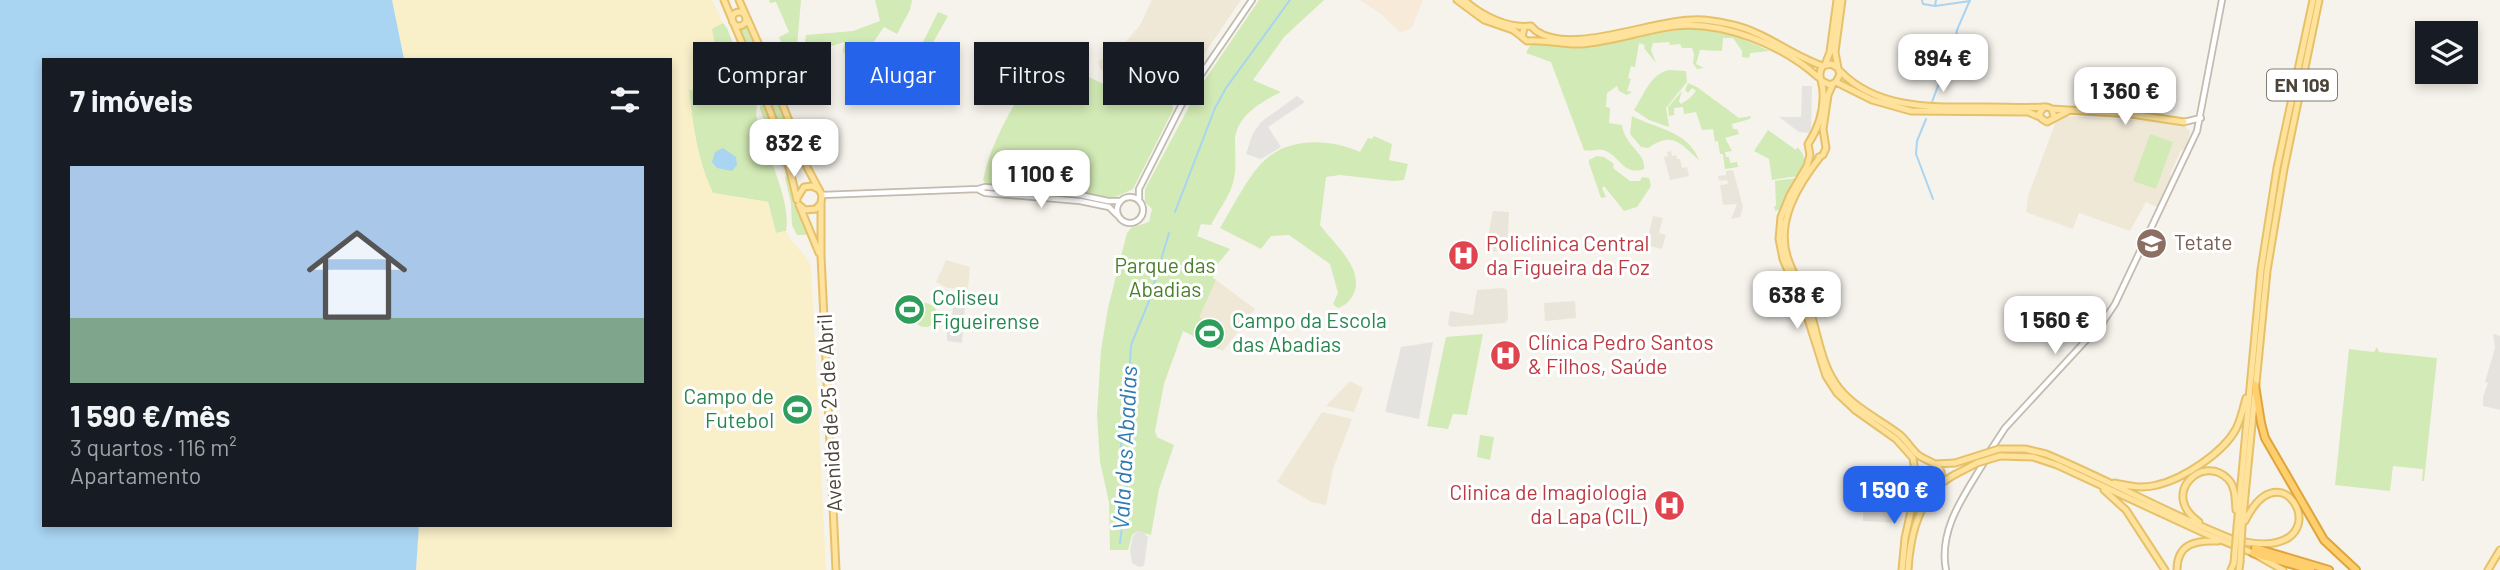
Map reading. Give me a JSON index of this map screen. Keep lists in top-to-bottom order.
{
  "streets": {
    "main road": ["EN 109", "Avenida de 25 de Abril"]
  },
  "water": ["Vala das Abadias"],
  "parks": ["Parque das Abadias"],
  "places": {
    "school or university": ["Tetate"],
    "hospital": ["Policlinica Central da Figueira da Foz", "Clínica Pedro Santos & Filhos, Saúde", "Clinica de Imagiologia da Lapa (CIL)"],
    "sports": ["Coliseu Figueirense", "Campo da Escola das Abadias", "Campo de Futebol"]
  },
  "page": {
    "price": [
      "894 €",
      "1 360 €",
      "832 €",
      "1 100 €",
      "638 €",
      "1 560 €",
      "1 590 €"
    ],
    "chip": [
      "Comprar",
      "Alugar",
      "Filtros",
      "Novo"
    ],
    "heading": "7 imóveis",
    "list": [
      {
        "name": "1 590 €/mês",
        "note": "3 quartos · 116 m² · Apartamento"
      }
    ]
  }
}
